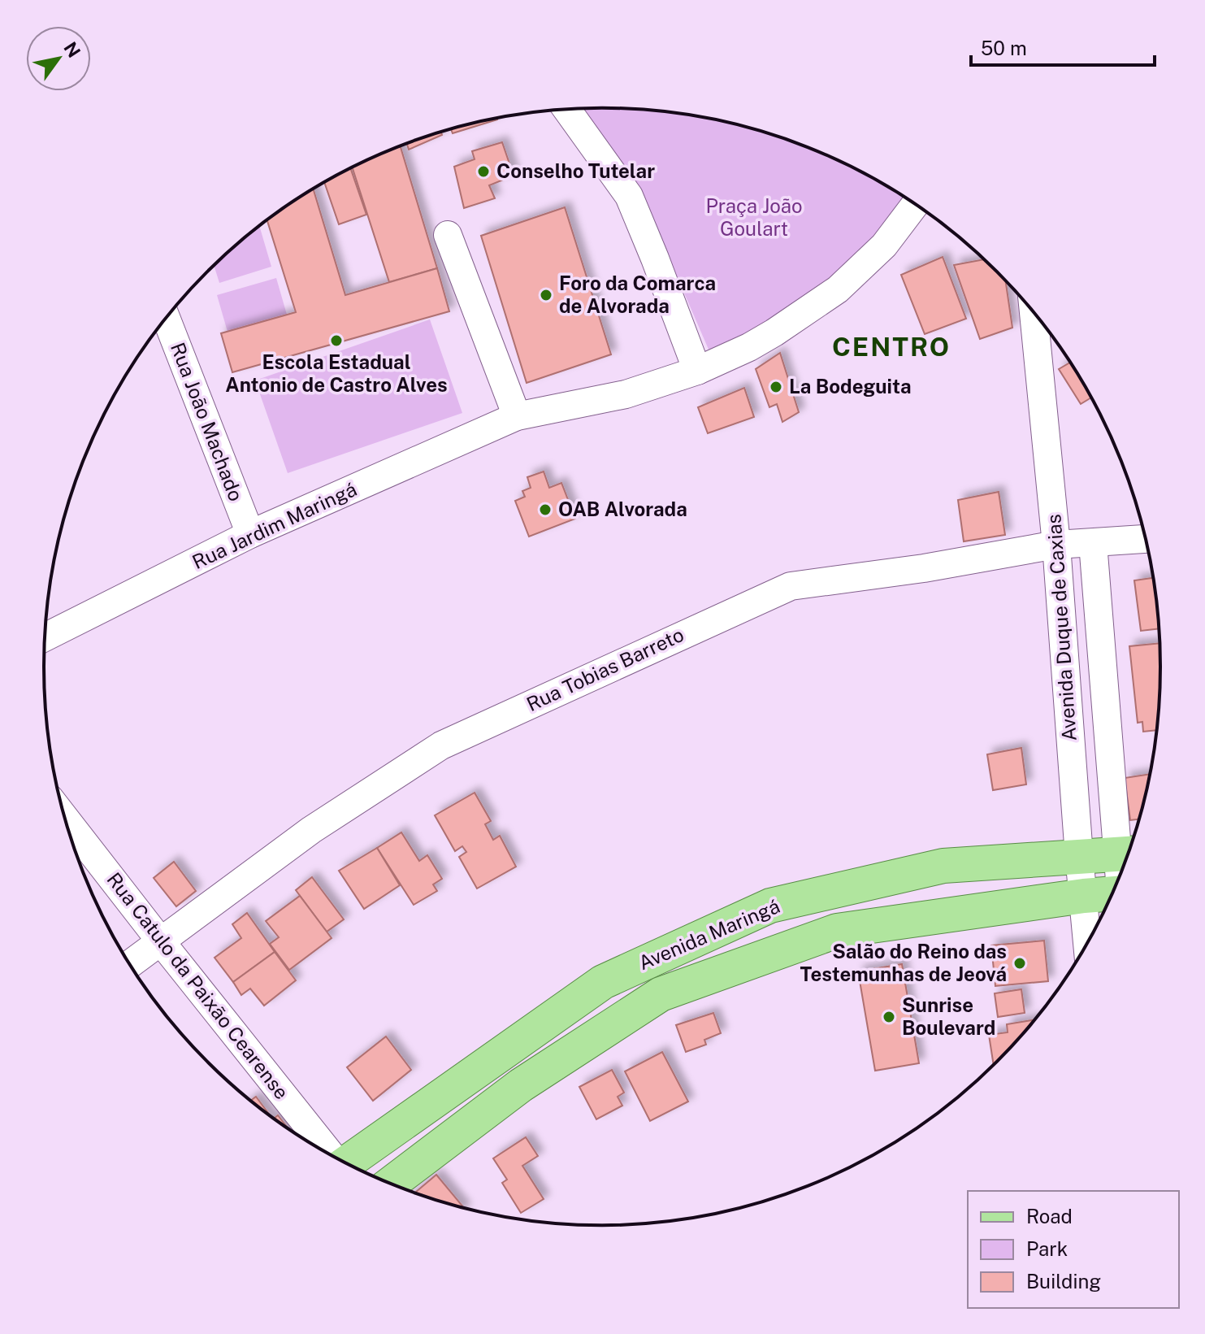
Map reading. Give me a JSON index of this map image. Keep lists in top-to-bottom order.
{
  "streets": {
    "main road": ["Avenida Maringá"],
    "street": [
      "Rua João Machado",
      "Rua Jardim Maringá",
      "Avenida Duque de Caxias",
      "Rua Tobias Barreto",
      "Rua Catulo da Paixão Cearense"
    ]
  },
  "crossings": [
    ["Rua João Machado", "Rua Jardim Maringá"],
    ["Avenida Duque de Caxias", "Rua Tobias Barreto"],
    ["Avenida Duque de Caxias", "Avenida Maringá"],
    ["Rua Tobias Barreto", "Rua Catulo da Paixão Cearense"]
  ],
  "districts": ["CENTRO"],
  "parks": ["Praça João Goulart"],
  "places": [
    "Conselho Tutelar",
    "Foro da Comarca de Alvorada",
    "Escola Estadual Antonio de Castro Alves",
    "La Bodeguita",
    "OAB Alvorada",
    "Salão do Reino das Testemunhas de Jeová",
    "Sunrise Boulevard"
  ],
  "legend": ["Road", "Park", "Building"],
  "scale_bar": "50 m",
  "north": "top right"
}
